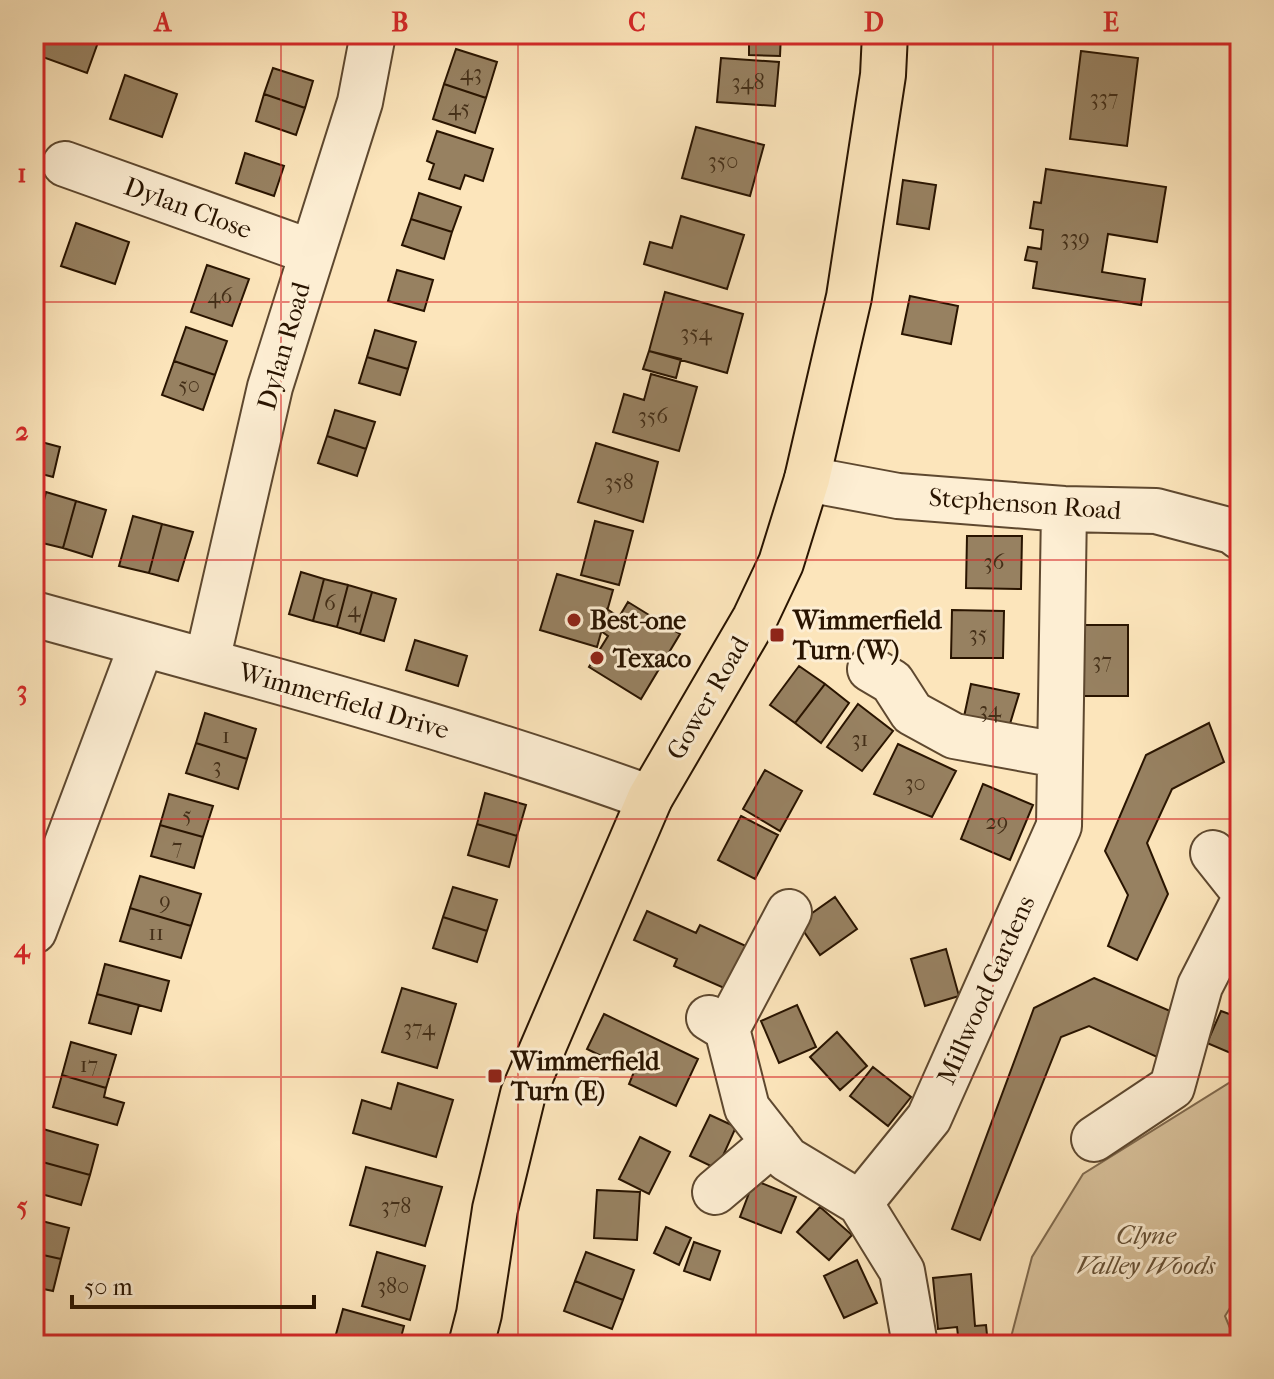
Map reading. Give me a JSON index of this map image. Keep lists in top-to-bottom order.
{
  "streets": {
    "main road": ["Gower Road"],
    "street": [
      "Dylan Close",
      "Dylan Road",
      "Stephenson Road",
      "Wimmerfield Drive",
      "Millwood Gardens"
    ]
  },
  "crossings": [
    ["Dylan Close", "Dylan Road"],
    ["Dylan Road", "Wimmerfield Drive"],
    ["Stephenson Road", "Gower Road"],
    ["Stephenson Road", "Millwood Gardens"],
    ["Gower Road", "Wimmerfield Drive"]
  ],
  "parks": ["Clyne Valley Woods"],
  "places": {
    "other": ["Best-one", "Texaco"],
    "transit": ["Wimmerfield Turn (W)", "Wimmerfield Turn (E)"]
  },
  "house_numbers": [
    "43",
    "348",
    "337",
    "45",
    "350",
    "339",
    "46",
    "354",
    "50",
    "356",
    "358",
    "36",
    "6",
    "4",
    "35",
    "37",
    "34",
    "1",
    "31",
    "3",
    "30",
    "5",
    "29",
    "7",
    "9",
    "11",
    "374",
    "17",
    "378",
    "380"
  ],
  "scale_bar": "50 m",
  "grid": {
    "columns": [
      "A",
      "B",
      "C",
      "D",
      "E"
    ],
    "rows": [
      "1",
      "2",
      "3",
      "4",
      "5"
    ]
  }
}
